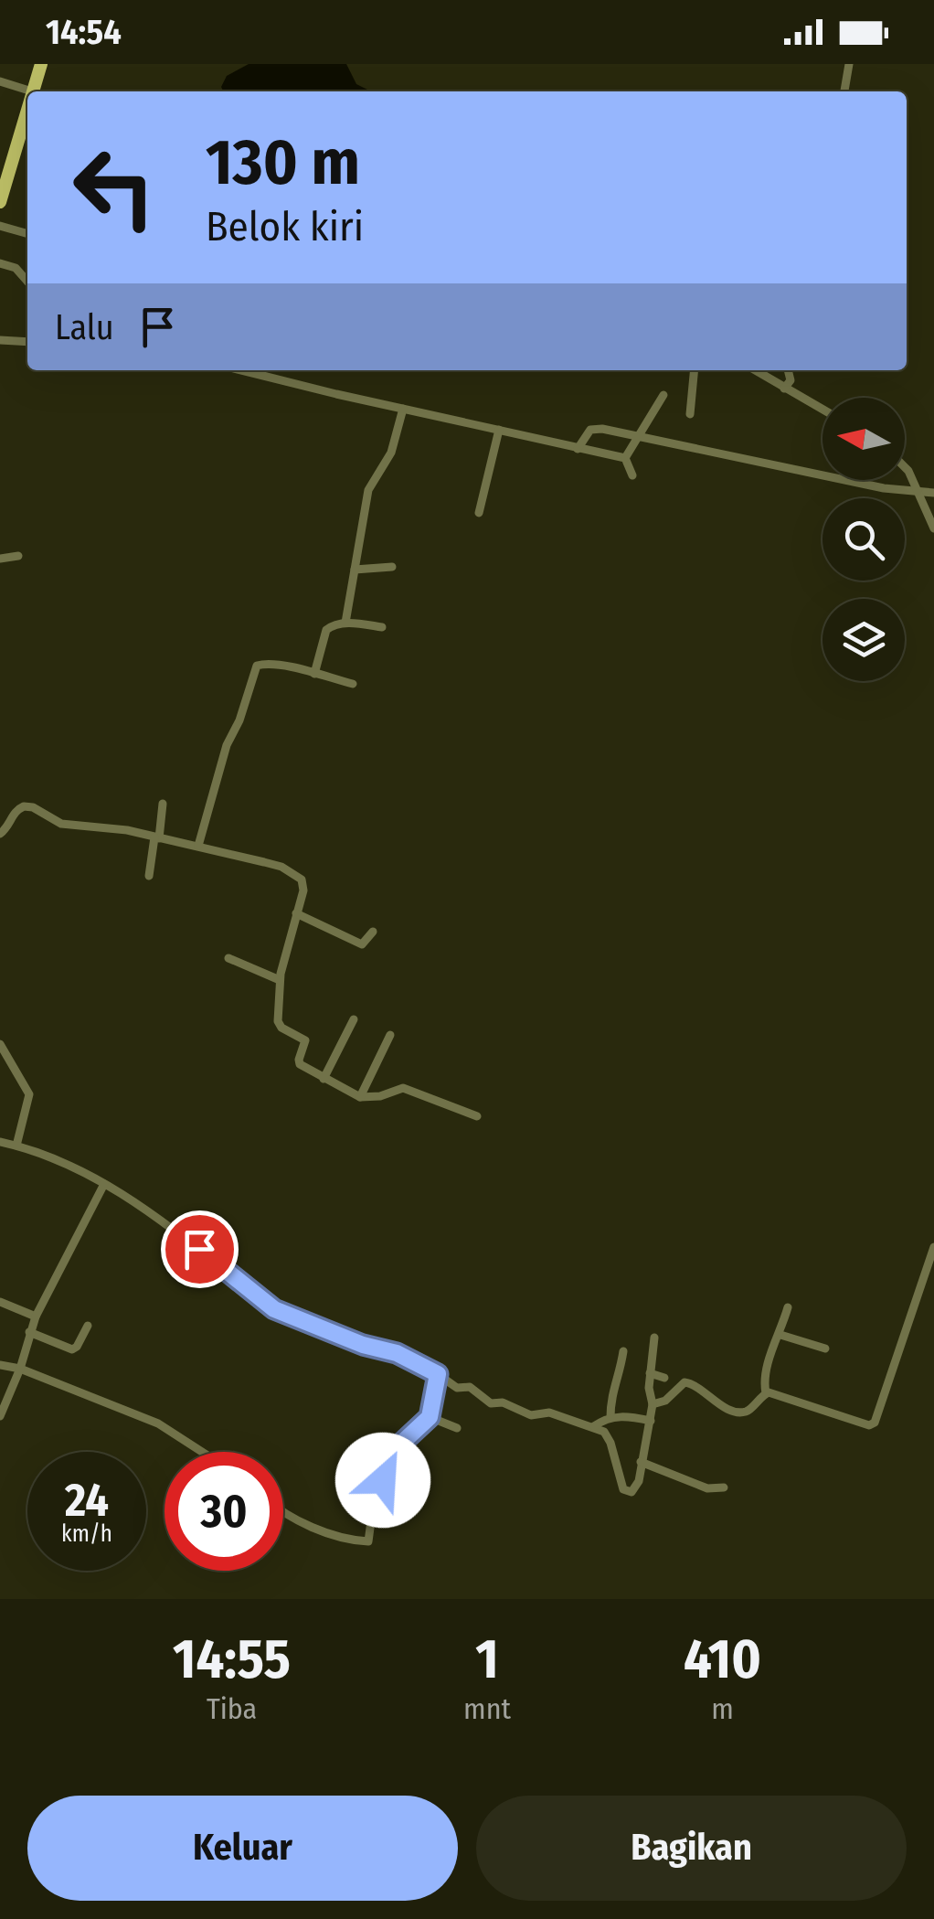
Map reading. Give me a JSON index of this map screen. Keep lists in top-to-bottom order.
{
  "north": "left",
  "page": {
    "status": "14:54",
    "turn": ["130 m", "Belok kiri"],
    "then": "Lalu",
    "speed": "24 km/h",
    "limit": "30",
    "eta": [
      "14:55",
      "Tiba",
      "1",
      "mnt",
      "410",
      "m"
    ],
    "buttons": ["Keluar", "Bagikan"]
  }
}
